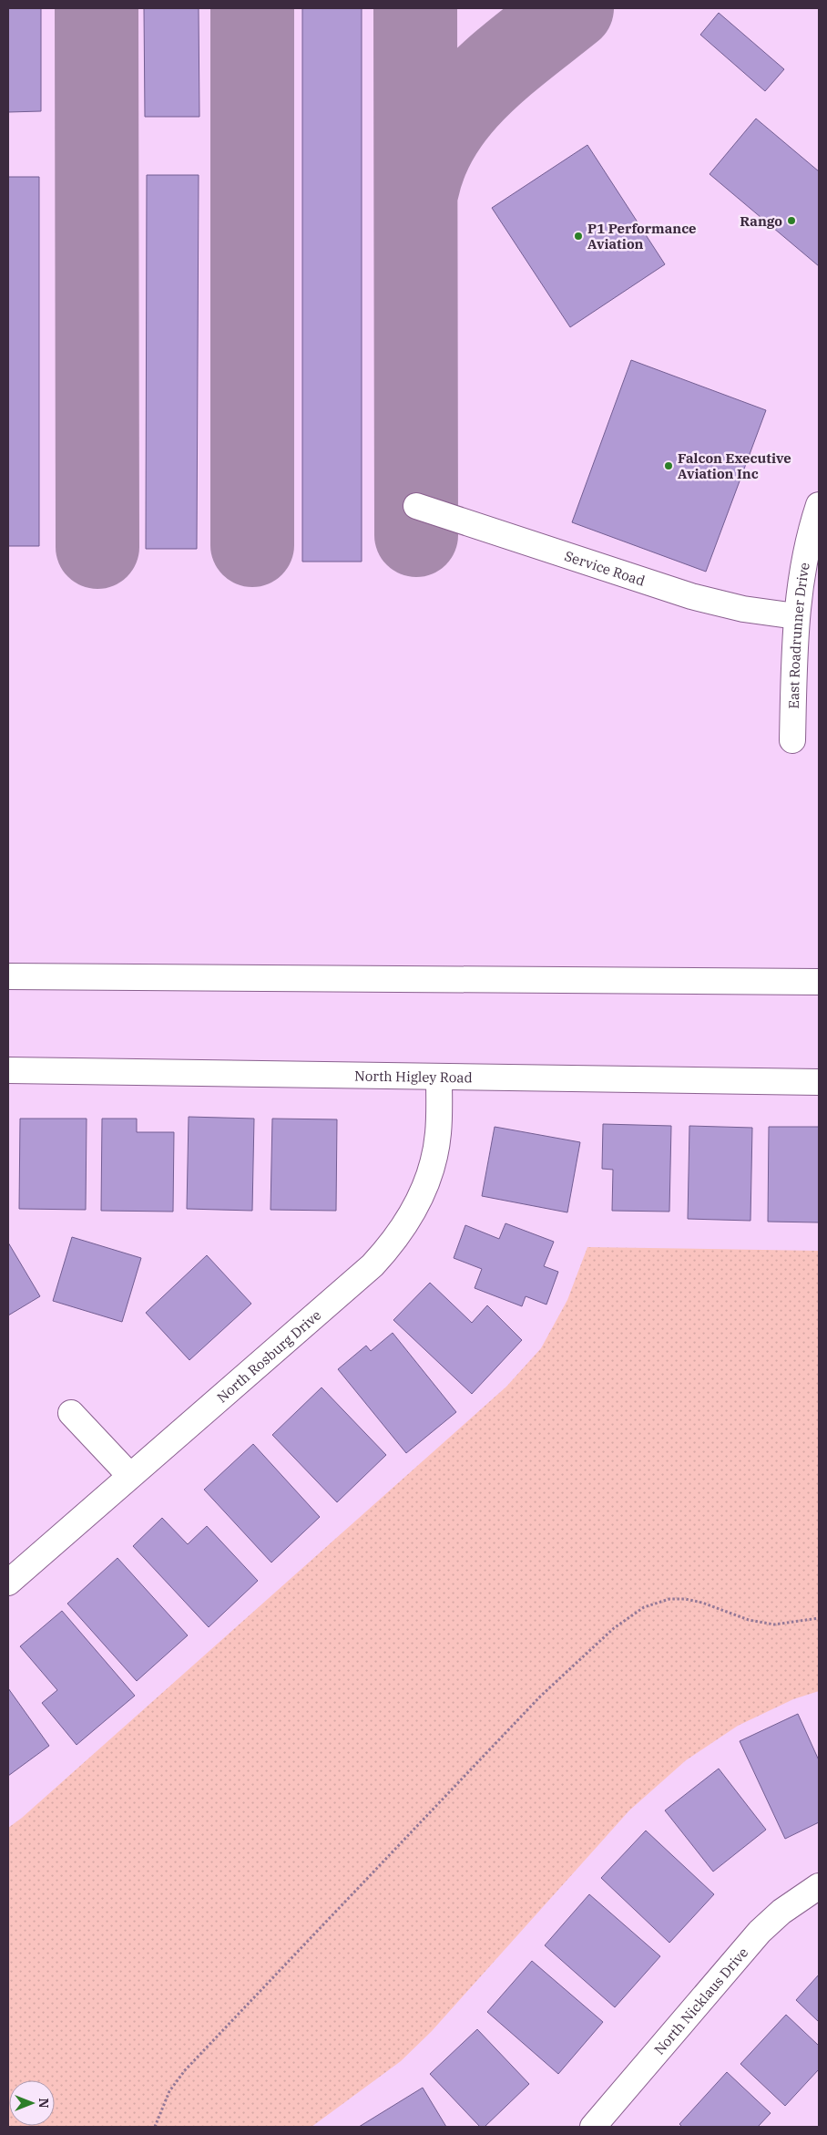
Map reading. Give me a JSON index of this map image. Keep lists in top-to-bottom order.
{
  "streets": {
    "street": [
      "Service Road",
      "East Roadrunner Drive",
      "North Higley Road",
      "North Rosburg Drive",
      "North Nicklaus Drive"
    ]
  },
  "crossings": [
    ["Service Road", "East Roadrunner Drive"],
    ["North Higley Road", "North Rosburg Drive"]
  ],
  "places": ["Rango", "P1 Performance Aviation", "Falcon Executive Aviation Inc"],
  "north": "right"
}
